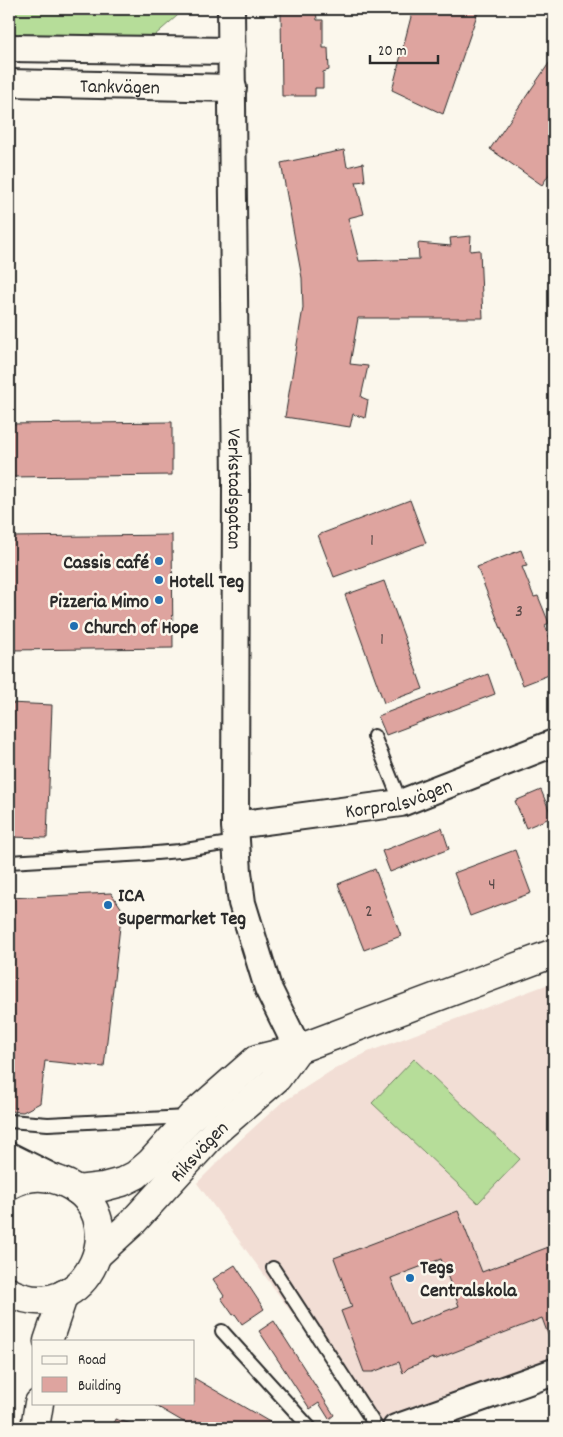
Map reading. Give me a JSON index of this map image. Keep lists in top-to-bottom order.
{
  "streets": {
    "street": [
      "Tankvägen",
      "Verkstadsgatan",
      "Korpralsvägen",
      "Riksvägen"
    ]
  },
  "crossings": [
    ["Tankvägen", "Verkstadsgatan"],
    ["Verkstadsgatan", "Korpralsvägen"],
    ["Verkstadsgatan", "Riksvägen"]
  ],
  "places": [
    "Cassis café",
    "Hotell Teg",
    "Pizzeria Mimo",
    "Church of Hope",
    "ICA Supermarket Teg",
    "Tegs Centralskola"
  ],
  "house_numbers": [
    "1",
    "3",
    "1",
    "4",
    "2"
  ],
  "legend": ["Road", "Building"],
  "scale_bar": "20 m"
}
